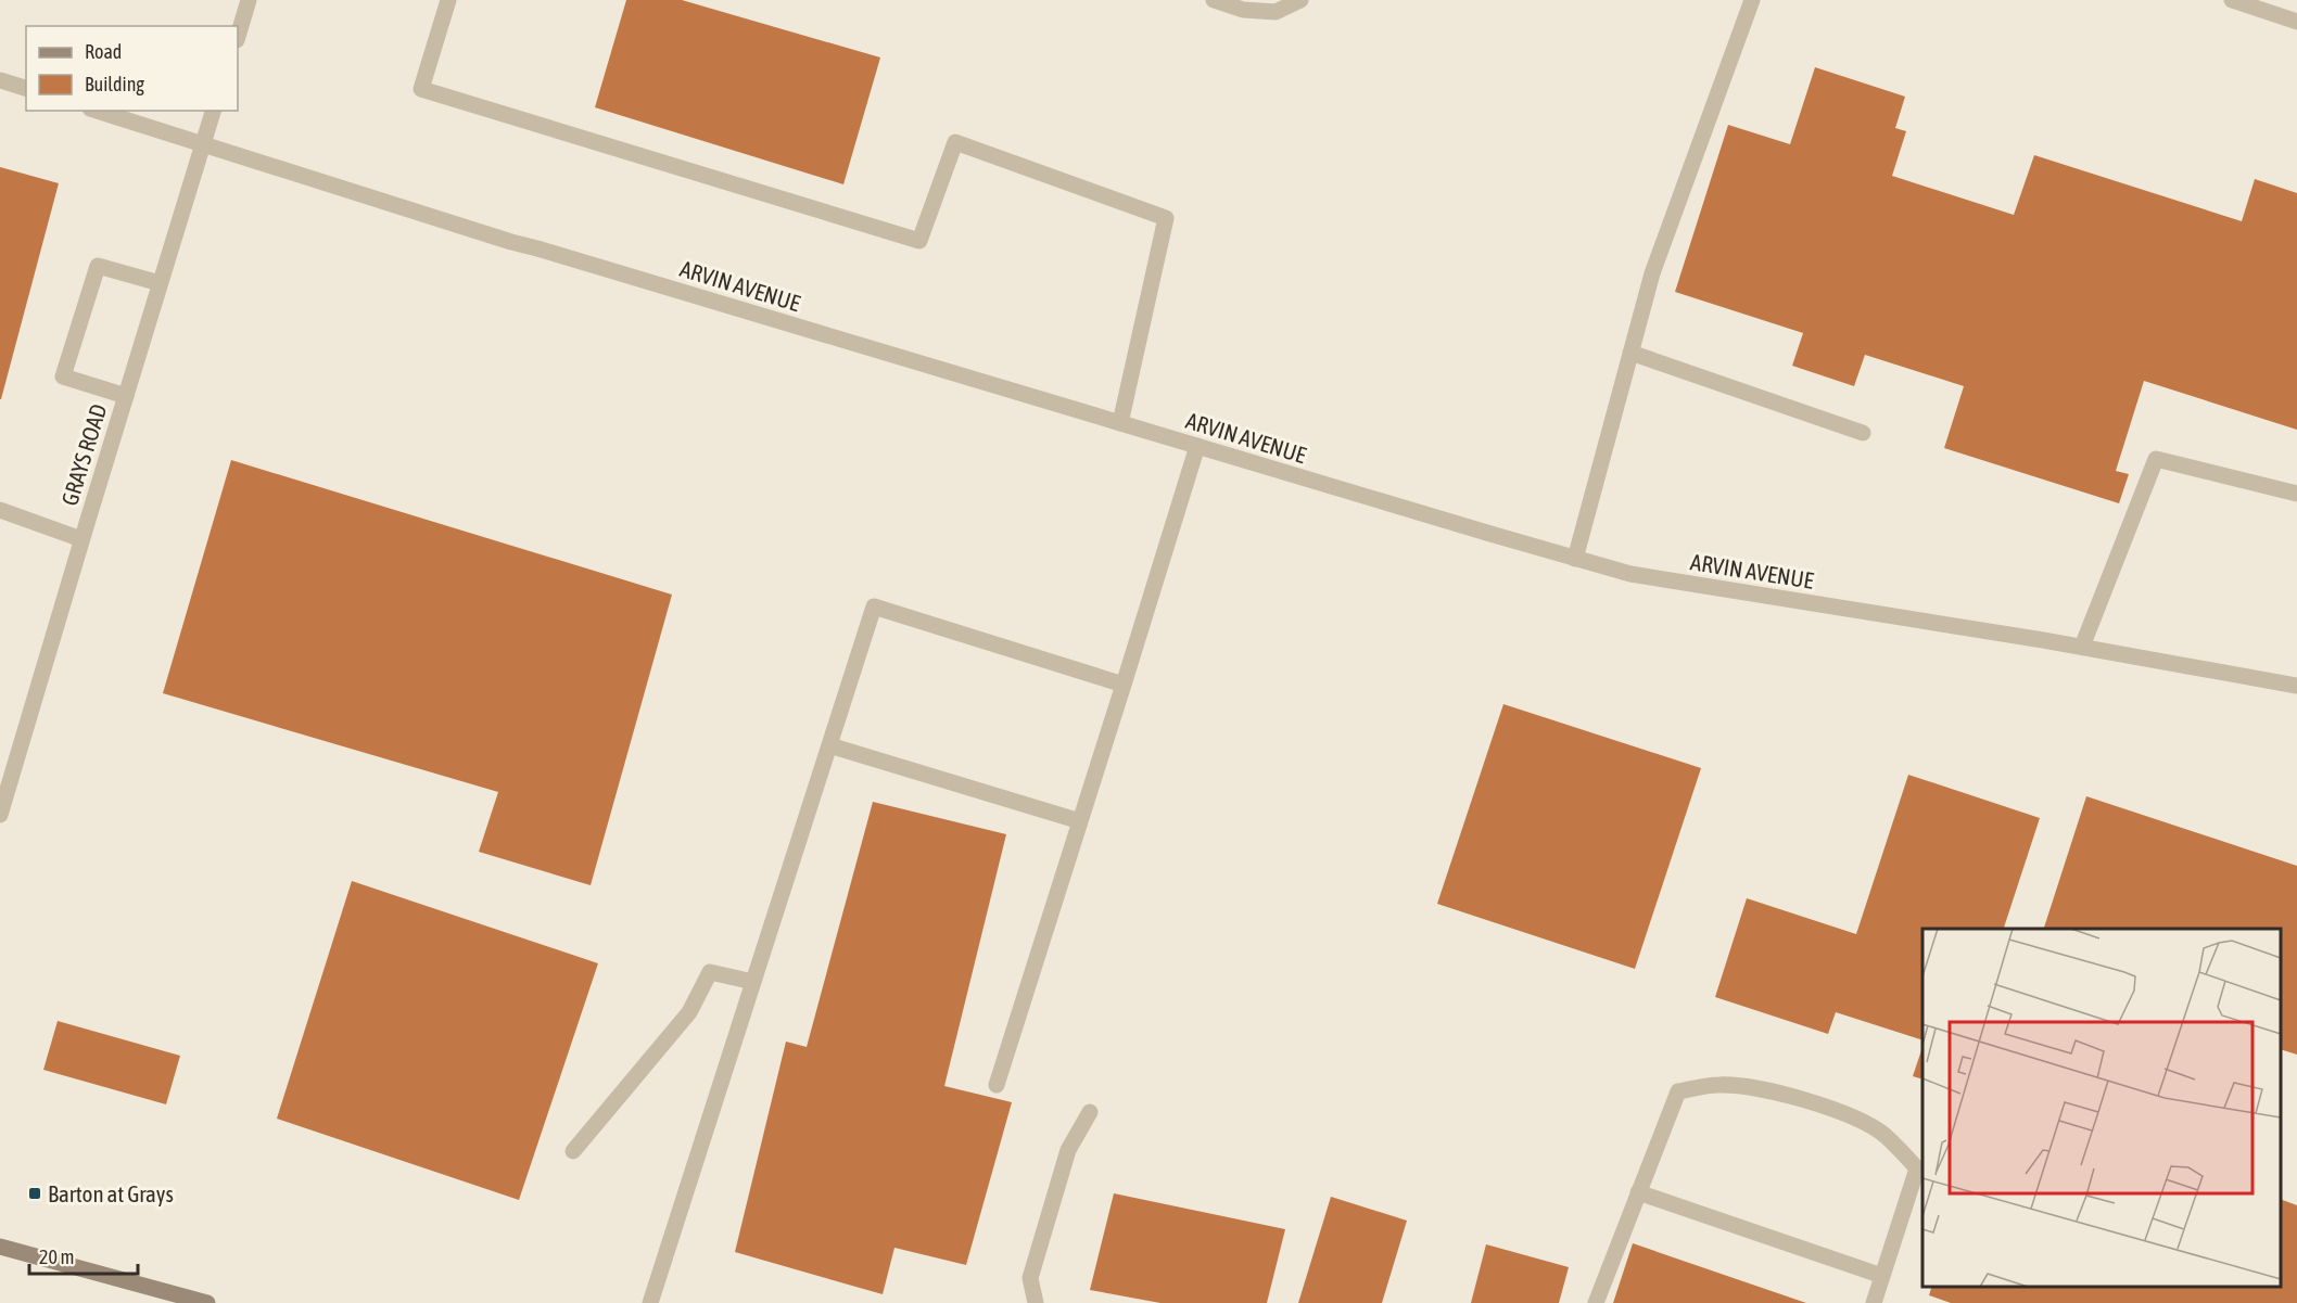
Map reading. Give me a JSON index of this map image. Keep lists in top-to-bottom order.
{
  "streets": {
    "street": ["ARVIN AVENUE", "GRAYS ROAD"]
  },
  "crossings": [
    ["ARVIN AVENUE", "GRAYS ROAD"]
  ],
  "places": {
    "transit": ["Barton at Grays"]
  },
  "legend": ["Road", "Building"],
  "scale_bar": "20 m"
}
